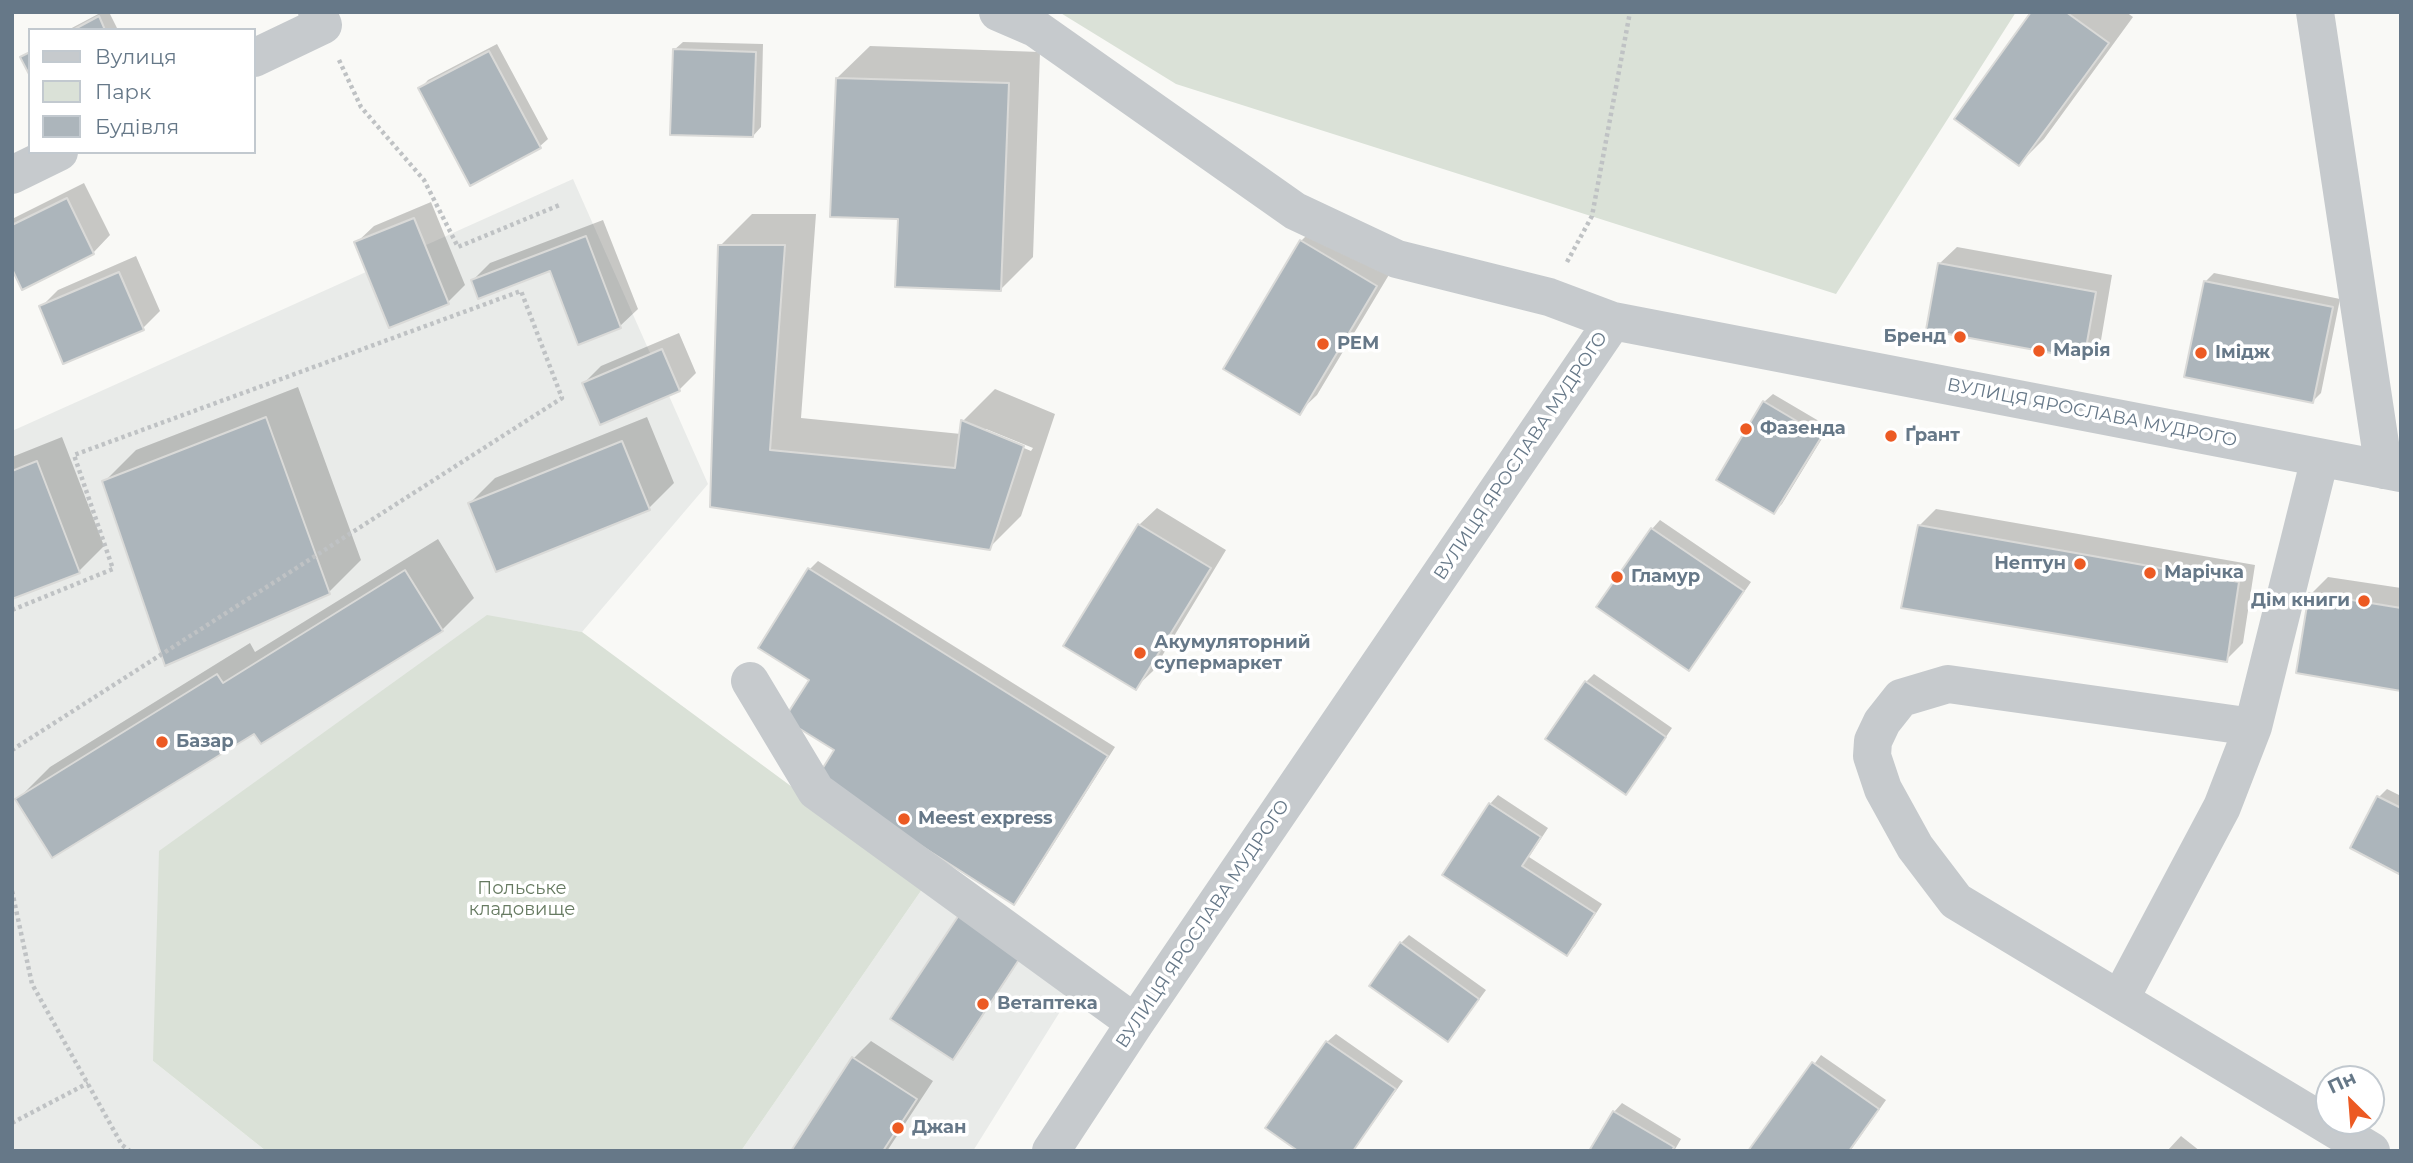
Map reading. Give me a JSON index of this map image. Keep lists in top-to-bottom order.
{
  "streets": {
    "street": ["ВУЛИЦЯ ЯРОСЛАВА МУДРОГО"]
  },
  "parks": ["Польське кладовище"],
  "places": [
    "Бренд",
    "РЕМ",
    "Марія",
    "Імідж",
    "Фазенда",
    "Ґрант",
    "Нептун",
    "Марічка",
    "Гламур",
    "Дім книги",
    "Акумуляторний супермаркет",
    "Базар",
    "Meest express",
    "Ветаптека",
    "Джан"
  ],
  "legend": ["Вулиця", "Парк", "Будівля"],
  "north": "top left"
}
